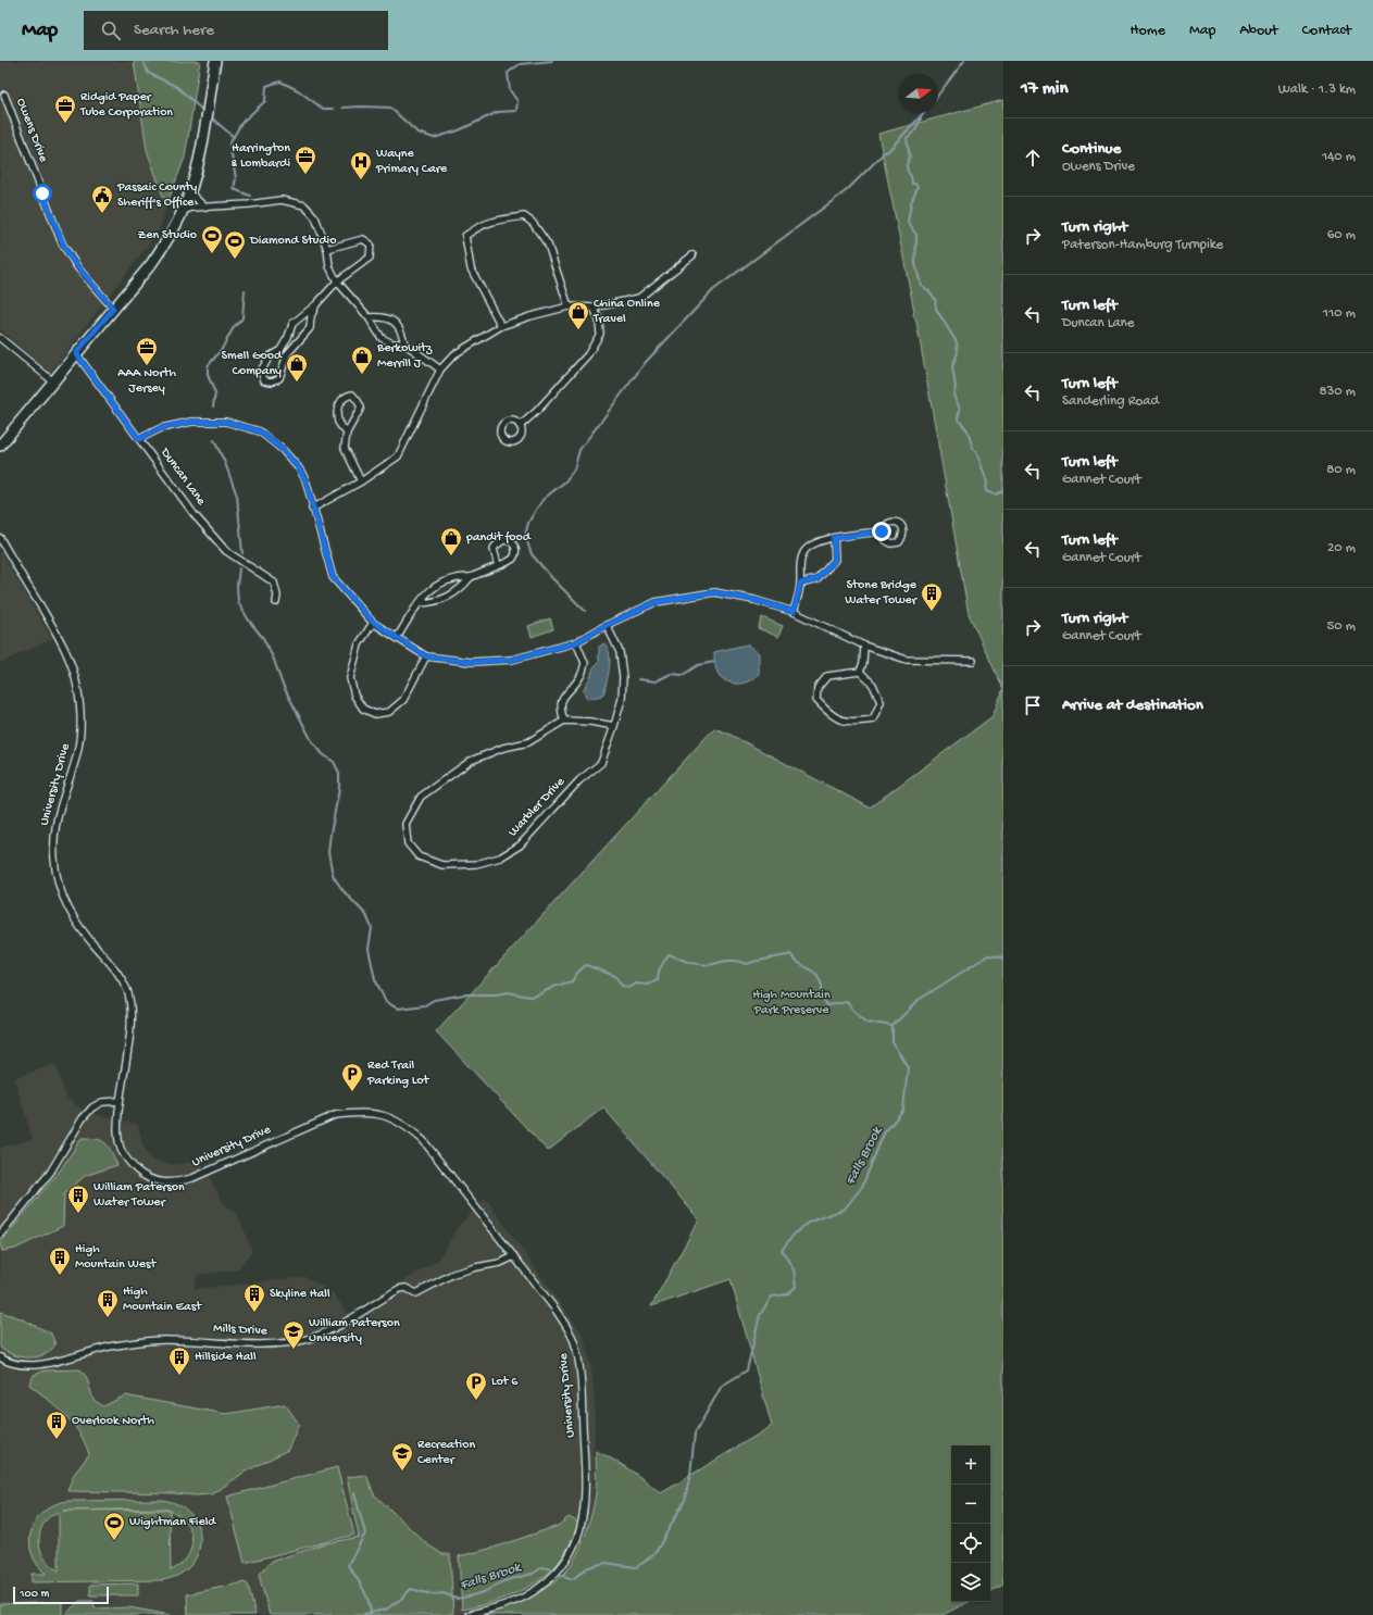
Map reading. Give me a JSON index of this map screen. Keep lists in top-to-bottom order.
{
  "streets": {
    "street": [
      "Owens Drive",
      "Duncan Lane",
      "University Drive",
      "Warbler Drive",
      "Mills Drive"
    ]
  },
  "crossings": [
    ["University Drive", "Mills Drive"]
  ],
  "water": ["Falls Brook"],
  "parks": ["High Mountain Park Preserve"],
  "places": {
    "office": ["Ridgid Paper Tube Corporation", "Harrington & Lombardi", "AAA North Jersey"],
    "hospital": ["Wayne Primary Care"],
    "public building": ["Passaic County Sheriff's Office"],
    "sports": ["Zen Studio", "Diamond Studio", "Wightman Field"],
    "shop": [
      "China Online Travel",
      "Berkowitz Merrill J",
      "Smell Good Company",
      "pandit food"
    ],
    "building": [
      "Stone Bridge Water Tower",
      "William Paterson Water Tower",
      "High Mountain West",
      "Skyline Hall",
      "High Mountain East",
      "Hillside Hall",
      "Overlook North"
    ],
    "parking": ["Red Trail Parking Lot", "Lot 6"],
    "school or university": ["William Paterson University", "Recreation Center"]
  },
  "scale_bar": "100 m",
  "north": "right",
  "page": {
    "header": "Map",
    "search": "Search here",
    "nav": [
      "Home",
      "Map",
      "About",
      "Contact"
    ],
    "heading": ["17 min", "Walk · 1.3 km"],
    "list": [
      ["Continue", "Owens Drive", "140 m"],
      ["Turn right", "Paterson-Hamburg Turnpike", "60 m"],
      ["Turn left", "Duncan Lane", "110 m"],
      ["Turn left", "Sanderling Road", "830 m"],
      ["Turn left", "Gannet Court", "80 m"],
      ["Turn left", "Gannet Court", "20 m"],
      ["Turn right", "Gannet Court", "50 m"],
      "Arrive at destination"
    ],
    "map_buttons": ["+", "−"],
    "scale": "100 m"
  }
}
